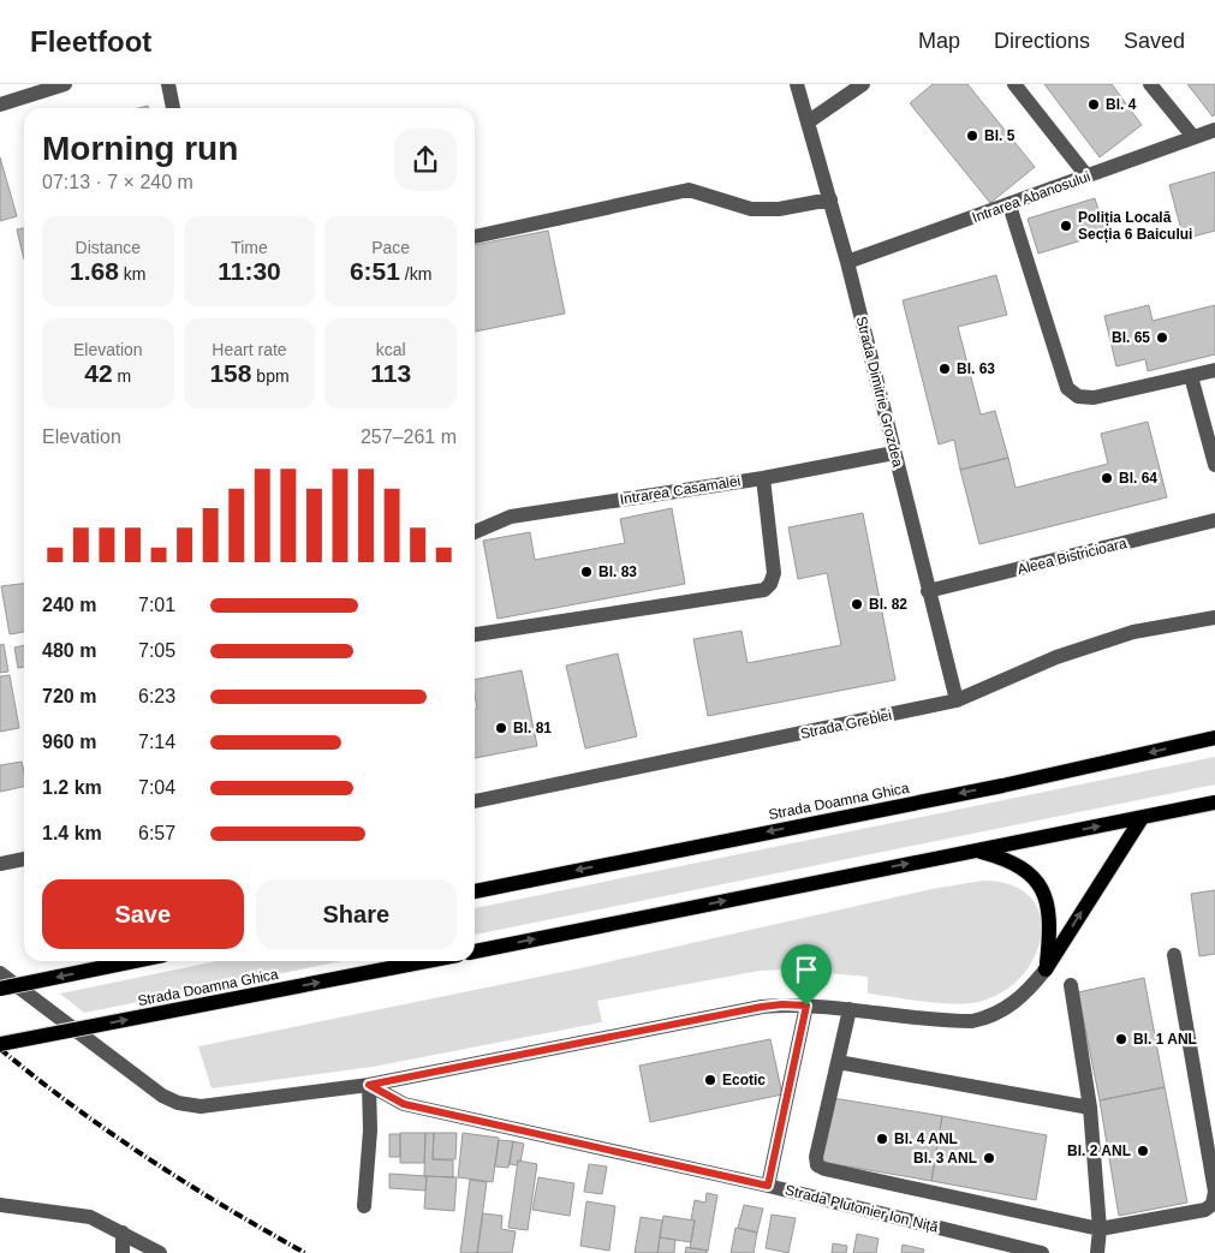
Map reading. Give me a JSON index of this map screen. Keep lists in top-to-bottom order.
{
  "streets": {
    "main road": ["Strada Doamna Ghica"],
    "street": [
      "Intrarea Abanosului",
      "Strada Dimitrie Grozdea",
      "Intrarea Casamalei",
      "Aleea Bistricioara",
      "Strada Greblei",
      "Strada Plutonier Ion Niță"
    ]
  },
  "crossings": [
    ["Intrarea Abanosului", "Strada Dimitrie Grozdea"],
    ["Strada Dimitrie Grozdea", "Intrarea Casamalei"],
    ["Strada Dimitrie Grozdea", "Aleea Bistricioara"],
    ["Strada Dimitrie Grozdea", "Strada Greblei"]
  ],
  "places": [
    "Bl. 4",
    "Bl. 5",
    "Poliția Locală Secția 6 Baicului",
    "Bl. 65",
    "Bl. 63",
    "Bl. 64",
    "Bl. 83",
    "Bl. 82",
    "Bl. 81",
    "Bl. 1 ANL",
    "Ecotic",
    "Bl. 4 ANL",
    "Bl. 2 ANL",
    "Bl. 3 ANL"
  ],
  "page": {
    "header": "Fleetfoot",
    "nav": ["Map", "Directions", "Saved"],
    "heading": ["Morning run", "07:13 · 7 × 240 m"],
    "stats": [
      ["Distance", "1.68 km"],
      ["Time", "11:30"],
      ["Pace", "6:51 /km"],
      ["Elevation", "42 m"],
      ["Heart rate", "158 bpm"],
      ["kcal", "113"]
    ],
    "chart": ["Elevation", "257–261 m"],
    "list": [
      {
        "name": "240 m",
        "note": "7:01"
      },
      {
        "name": "480 m",
        "note": "7:05"
      },
      {
        "name": "720 m",
        "note": "6:23"
      },
      {
        "name": "960 m",
        "note": "7:14"
      },
      {
        "name": "1.2 km",
        "note": "7:04"
      },
      {
        "name": "1.4 km",
        "note": "6:57"
      }
    ],
    "buttons": ["Save", "Share"]
  }
}
